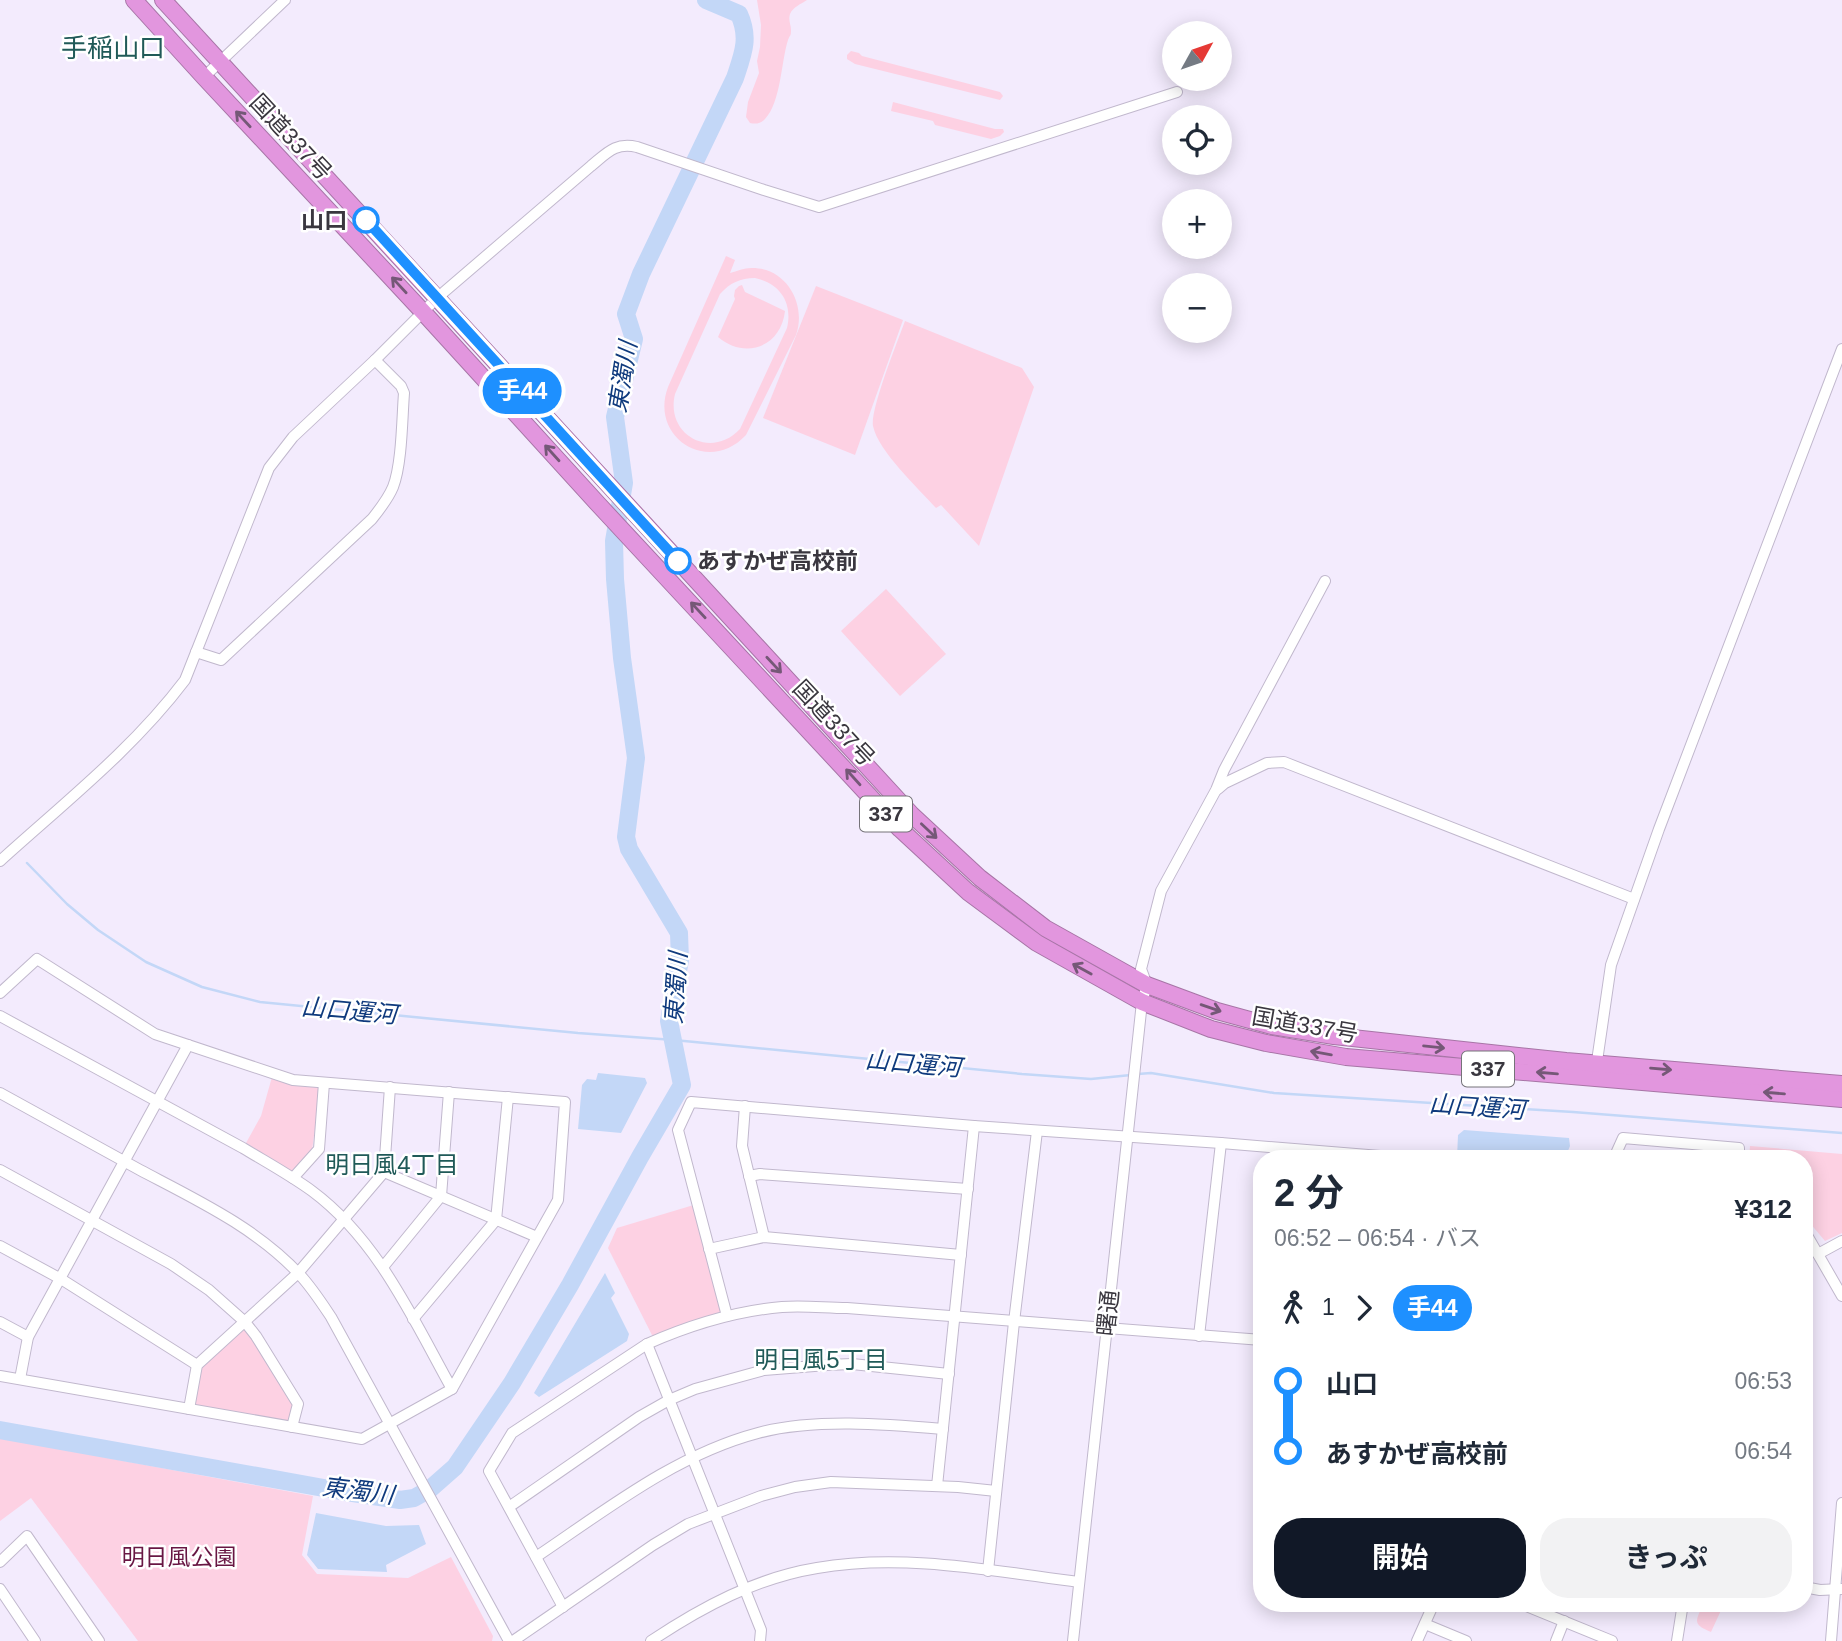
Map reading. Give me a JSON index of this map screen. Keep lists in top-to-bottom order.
{
  "streets": {
    "highway": ["国道337号", "337"],
    "street": ["曙通"]
  },
  "crossings": [
    ["国道337号", "曙通"]
  ],
  "districts": ["手稲山口", "明日風4丁目", "明日風5丁目"],
  "water": ["東濁川", "山口運河"],
  "parks": ["明日風公園"],
  "places": ["山口", "あすかぜ高校前"],
  "lines": ["bus line 手44"],
  "north": "top right",
  "page": {
    "on_map": "手44",
    "map_buttons": ["+", "−"],
    "heading": ["2 分", "06:52 – 06:54 · バス", "¥312"],
    "legs": ["1", "手44"],
    "list": [
      {
        "name": "山口",
        "value": "06:53"
      },
      {
        "name": "あすかぜ高校前",
        "value": "06:54"
      }
    ],
    "buttons": ["開始", "きっぷ"]
  }
}
